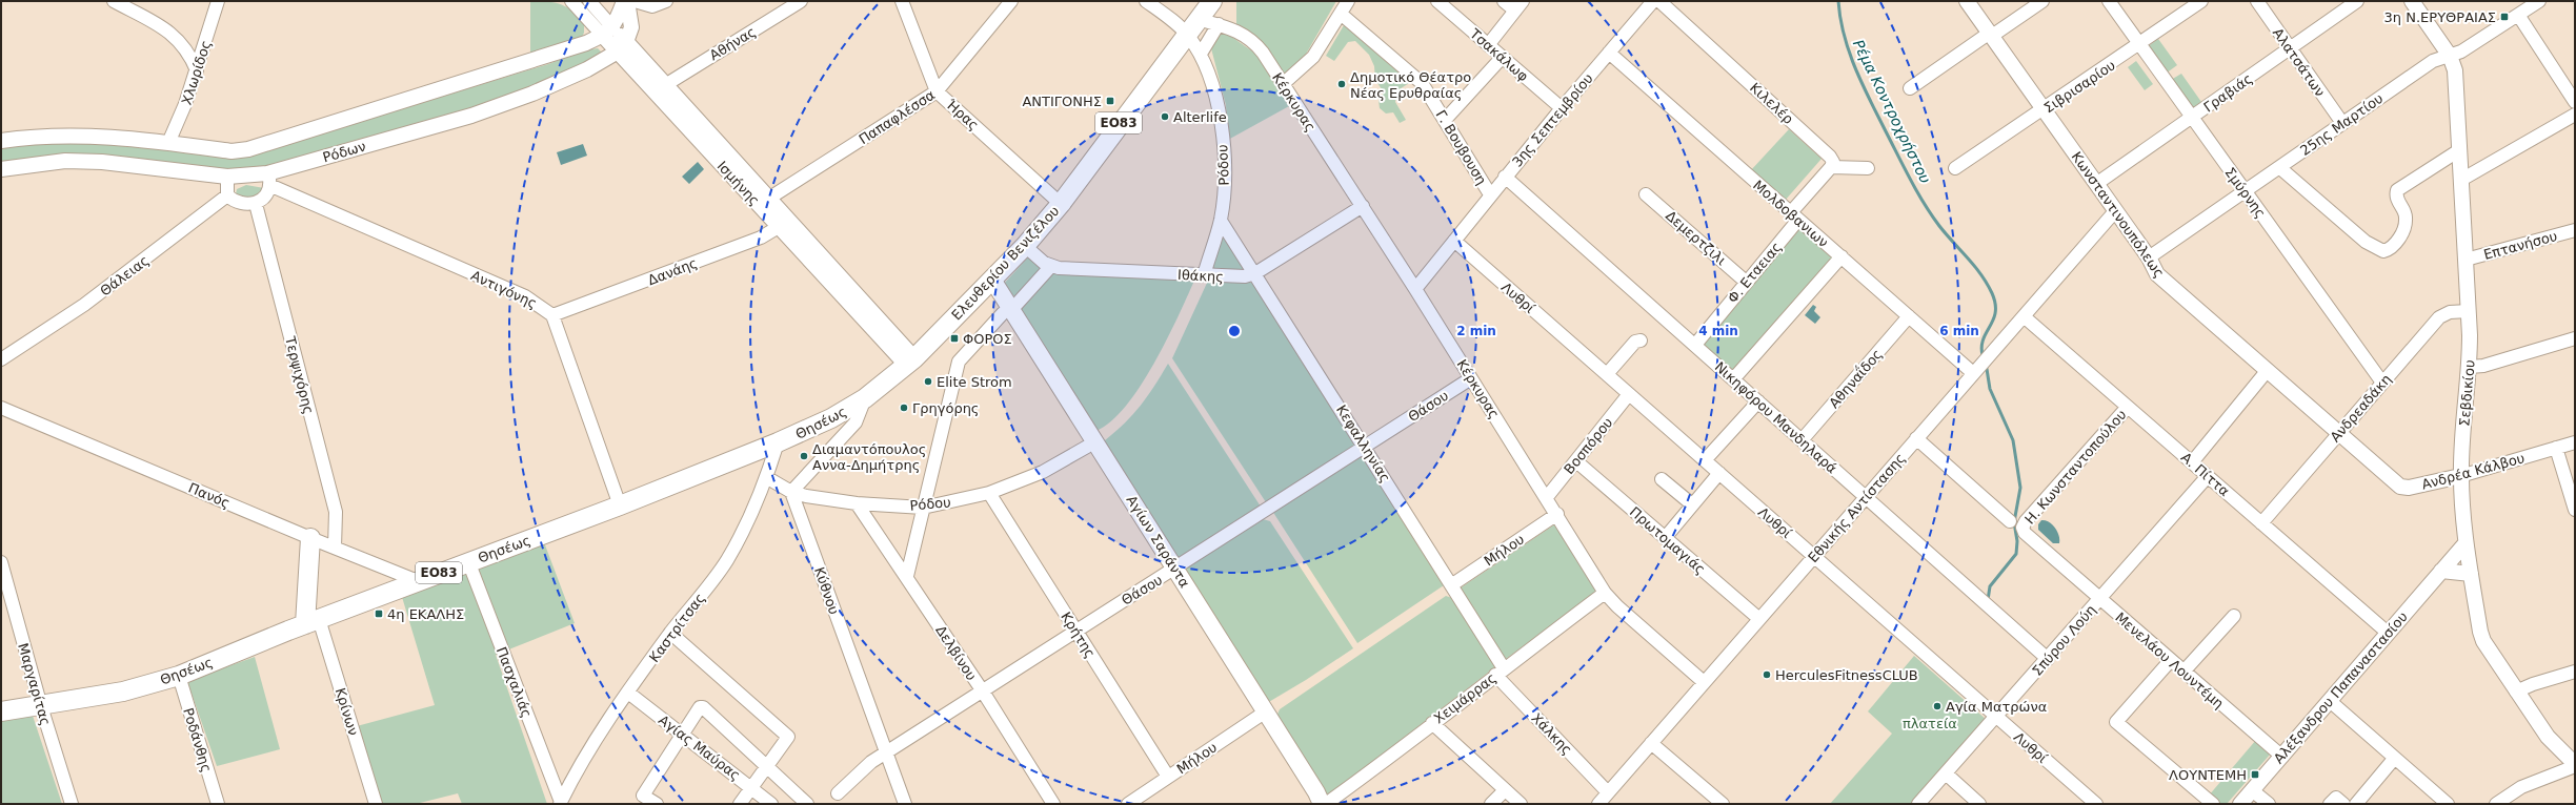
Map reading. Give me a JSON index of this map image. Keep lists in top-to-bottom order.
{
  "streets": {
    "main road": [
      "ΕΟ83",
      "Ελευθερίου Βενιζέλου",
      "Θησέως",
      "Αγίων Σαράντα"
    ],
    "street": [
      "Αθήνας",
      "Τσακάλωφ",
      "Αλατσάτων",
      "Χλωρίδος",
      "Σιβρισαρίου",
      "Γραβιάς",
      "Κέρκυρας",
      "Κιλελέρ",
      "Ήρας",
      "Παπαφλέσσα",
      "3ης Σεπτεμβρίου",
      "25ης Μαρτίου",
      "Γ. Βουβουση",
      "Ρόδων",
      "Ρόδου",
      "Ισμήνης",
      "Σμύρνης",
      "Μολδοβανιων",
      "Κωνσταντινουπόλεως",
      "Δεμερτζιλι",
      "Επτανήσου",
      "Δανάης",
      "Φ. Εταειας",
      "Θάλειας",
      "Ιθάκης",
      "Αντιγόνης",
      "Λυθρί",
      "Τερψιχόρης",
      "Αθηναΐδος",
      "Σεβδικίου",
      "Θάσου",
      "Ανδρεαδάκη",
      "Νικηφόρου Μανδηλαρά",
      "Κεφαλληνίας",
      "Βοσπόρου",
      "Η. Κωνσταντοπούλου",
      "Ανδρέα Κάλβου",
      "Α. Πίττα",
      "Πανός",
      "Εθνικής Αντίστασης",
      "Πρωτομαγιάς",
      "Μήλου",
      "Κύθνου",
      "Καστρίτσας",
      "Κρήτης",
      "Σπύρου Λούη",
      "Δελβίνου",
      "Μενελάου Λουντέμη",
      "Πασχαλιάς",
      "Μαργαρίτας",
      "Αλέξανδρου Παπαναστασίου",
      "Χειμάρρας",
      "Κρίνων",
      "Χάλκης",
      "Ροδάνθης",
      "Αγίας Μαύρας"
    ]
  },
  "crossings": [
    ["Αθήνας", "Ισμήνης"],
    ["Τσακάλωφ", "3ης Σεπτεμβρίου"],
    ["Αλατσάτων", "Γραβιάς"],
    ["Αλατσάτων", "25ης Μαρτίου"],
    ["Χλωρίδος", "Ρόδων"],
    ["Σιβρισαρίου", "Σμύρνης"],
    ["Σιβρισαρίου", "Κωνσταντινουπόλεως"],
    ["Γραβιάς", "Σμύρνης"],
    ["Γραβιάς", "Κωνσταντινουπόλεως"],
    ["Κέρκυρας", "3ης Σεπτεμβρίου"],
    ["Κέρκυρας", "Ρόδου"],
    ["Κέρκυρας", "Ελευθερίου Βενιζέλου"],
    ["Κέρκυρας", "Ιθάκης"],
    ["Κέρκυρας", "Θάσου"],
    ["Κέρκυρας", "Βοσπόρου"],
    ["Κέρκυρας", "Εθνικής Αντίστασης"],
    ["Κέρκυρας", "Μήλου"],
    ["Κέρκυρας", "Χειμάρρας"],
    ["Ήρας", "Παπαφλέσσα"],
    ["Ήρας", "Ελευθερίου Βενιζέλου"],
    ["Παπαφλέσσα", "Ισμήνης"],
    ["3ης Σεπτεμβρίου", "Γ. Βουβουση"],
    ["3ης Σεπτεμβρίου", "Μολδοβανιων"],
    ["3ης Σεπτεμβρίου", "Λυθρί"],
    ["3ης Σεπτεμβρίου", "Νικηφόρου Μανδηλαρά"],
    ["25ης Μαρτίου", "Σμύρνης"],
    ["25ης Μαρτίου", "Κωνσταντινουπόλεως"],
    ["25ης Μαρτίου", "Σεβδικίου"],
    ["Ρόδων", "Ισμήνης"],
    ["Ρόδων", "Αντιγόνης"],
    ["Ρόδου", "Ελευθερίου Βενιζέλου"],
    ["Ρόδου", "Ιθάκης"],
    ["Ρόδου", "Κεφαλληνίας"],
    ["Ρόδου", "Αγίων Σαράντα"],
    ["Ρόδου", "Κύθνου"],
    ["Ρόδου", "Καστρίτσας"],
    ["Ρόδου", "Κρήτης"],
    ["Ρόδου", "Δελβίνου"],
    ["Ισμήνης", "Ελευθερίου Βενιζέλου"],
    ["Ισμήνης", "Δανάης"],
    ["Ισμήνης", "Θησέως"],
    ["Σμύρνης", "Ανδρεαδάκη"],
    ["Μολδοβανιων", "Φ. Εταειας"],
    ["Μολδοβανιων", "Αθηναΐδος"],
    ["Μολδοβανιων", "Εθνικής Αντίστασης"],
    ["Κωνσταντινουπόλεως", "Ανδρεαδάκη"],
    ["Κωνσταντινουπόλεως", "Ανδρέα Κάλβου"],
    ["Κωνσταντινουπόλεως", "Εθνικής Αντίστασης"],
    ["Δεμερτζιλι", "Φ. Εταειας"],
    ["Επτανήσου", "Σεβδικίου"],
    ["Ελευθερίου Βενιζέλου", "Θησέως"],
    ["Ελευθερίου Βενιζέλου", "Αγίων Σαράντα"],
    ["Δανάης", "Αντιγόνης"],
    ["Φ. Εταειας", "Νικηφόρου Μανδηλαρά"],
    ["Ιθάκης", "Κεφαλληνίας"],
    ["Αντιγόνης", "Θησέως"],
    ["Λυθρί", "Βοσπόρου"],
    ["Λυθρί", "Εθνικής Αντίστασης"],
    ["Λυθρί", "Σπύρου Λούη"],
    ["Τερψιχόρης", "Πανός"],
    ["Αθηναΐδος", "Νικηφόρου Μανδηλαρά"],
    ["Σεβδικίου", "Ανδρεαδάκη"],
    ["Σεβδικίου", "Ανδρέα Κάλβου"],
    ["Σεβδικίου", "Αλέξανδρου Παπαναστασίου"],
    ["Θάσου", "Κεφαλληνίας"],
    ["Θάσου", "Αγίων Σαράντα"],
    ["Θάσου", "Κύθνου"],
    ["Θάσου", "Κρήτης"],
    ["Θάσου", "Δελβίνου"],
    ["Ανδρεαδάκη", "Ανδρέα Κάλβου"],
    ["Ανδρεαδάκη", "Α. Πίττα"],
    ["Νικηφόρου Μανδηλαρά", "Εθνικής Αντίστασης"],
    ["Νικηφόρου Μανδηλαρά", "Σπύρου Λούη"],
    ["Θησέως", "Πανός"],
    ["Θησέως", "Καστρίτσας"],
    ["Θησέως", "Πασχαλιάς"],
    ["Θησέως", "Μαργαρίτας"],
    ["Θησέως", "Κρίνων"],
    ["Θησέως", "Ροδάνθης"],
    ["Κεφαλληνίας", "Μήλου"],
    ["Κεφαλληνίας", "Χειμάρρας"],
    ["Κεφαλληνίας", "Χάλκης"],
    ["Βοσπόρου", "Πρωτομαγιάς"],
    ["Η. Κωνσταντοπούλου", "Α. Πίττα"],
    ["Η. Κωνσταντοπούλου", "Μενελάου Λουντέμη"],
    ["Α. Πίττα", "Εθνικής Αντίστασης"],
    ["Α. Πίττα", "Σπύρου Λούη"],
    ["Α. Πίττα", "Αλέξανδρου Παπαναστασίου"],
    ["Εθνικής Αντίστασης", "Πρωτομαγιάς"],
    ["Εθνικής Αντίστασης", "Χάλκης"],
    ["Αγίων Σαράντα", "Μήλου"],
    ["Μήλου", "Κρήτης"],
    ["Καστρίτσας", "Πασχαλιάς"],
    ["Καστρίτσας", "Αγίας Μαύρας"],
    ["Σπύρου Λούη", "Μενελάου Λουντέμη"],
    ["Μενελάου Λουντέμη", "Αλέξανδρου Παπαναστασίου"],
    ["Χειμάρρας", "Χάλκης"]
  ],
  "water": ["Ρέμα Κοντροχρήστου"],
  "parks": ["πλατεία"],
  "places": {
    "transit": [
      "3η Ν.ΕΡΥΘΡΑΙΑΣ",
      "ΑΝΤΙΓΟΝΗΣ",
      "ΦΟΡΟΣ",
      "4η ΕΚΑΛΗΣ",
      "ΛΟΥΝΤΕΜΗ"
    ],
    "other": [
      "Δημοτικό Θέατρο Νέας Ερυθραίας",
      "Alterlife",
      "Elite Strom",
      "Γρηγόρης",
      "Διαμαντόπουλος Αννα-Δημήτρης",
      "HerculesFitnessCLUB",
      "Αγία Ματρώνα"
    ]
  },
  "rings": ["2 min", "4 min", "6 min"]
}
